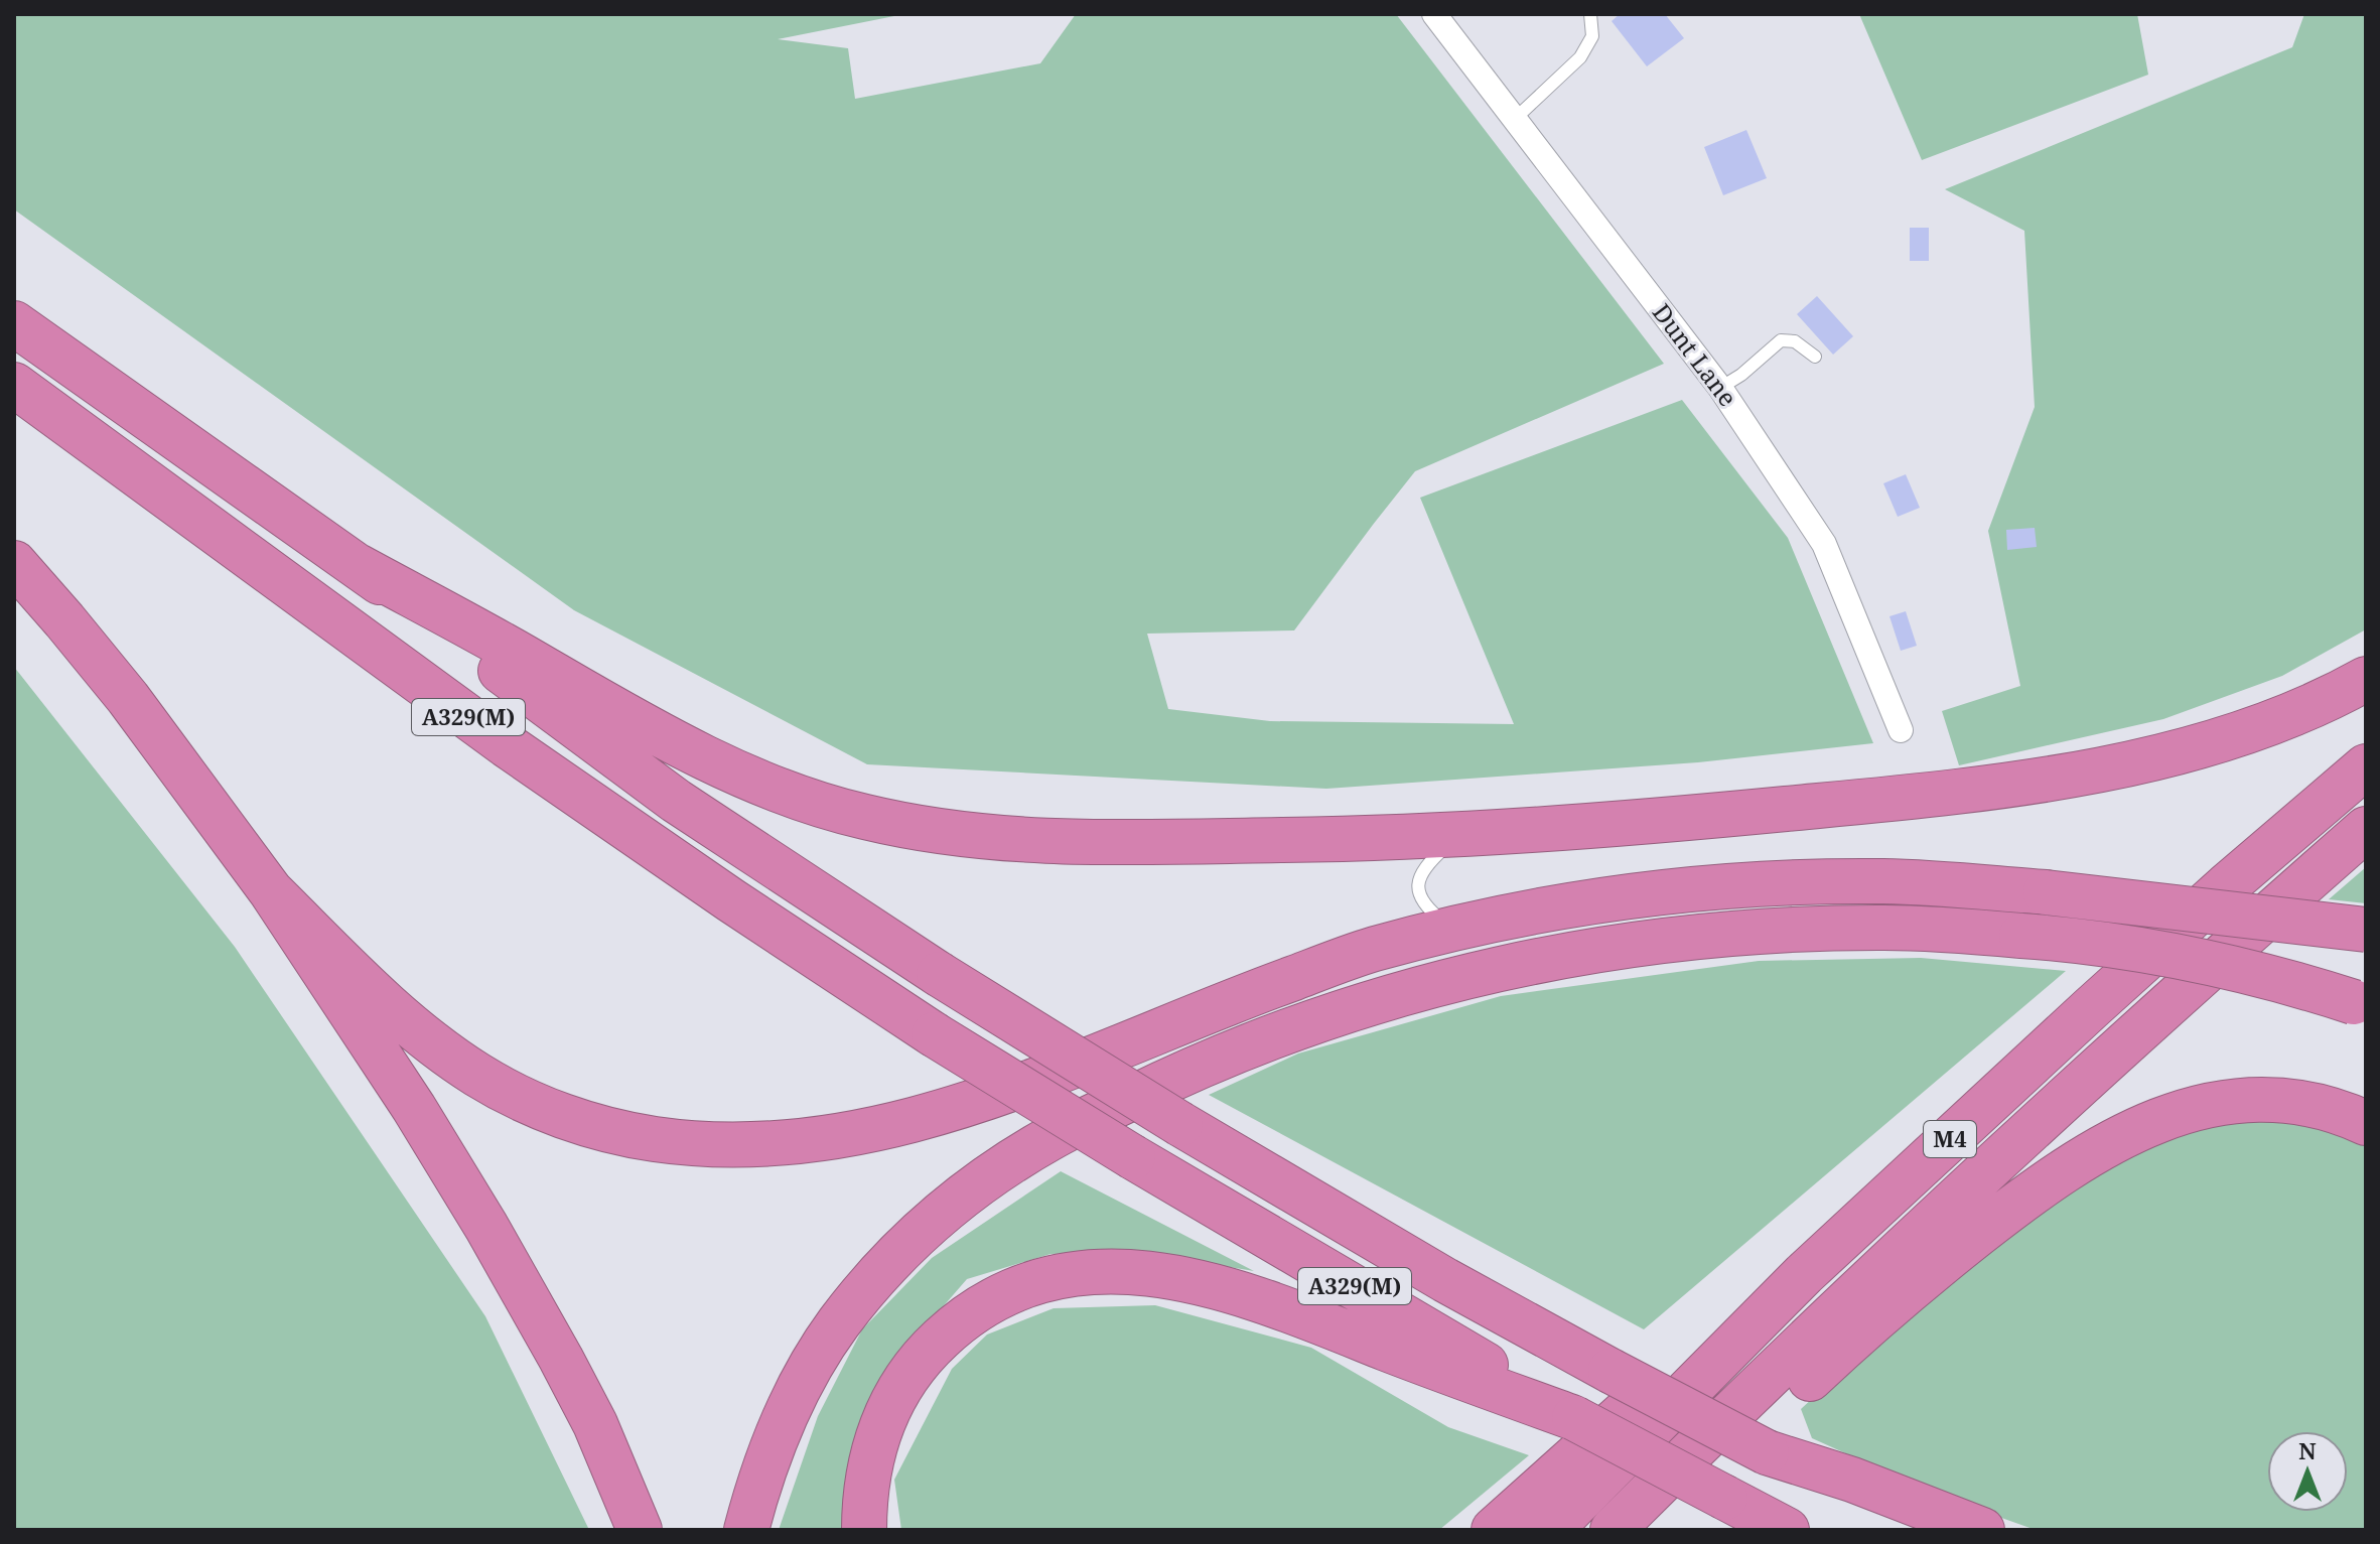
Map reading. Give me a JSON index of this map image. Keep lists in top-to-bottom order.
{
  "streets": {
    "highway": ["A329(M)", "M4"],
    "street": ["Dunt Lane"]
  },
  "north": "top"
}
